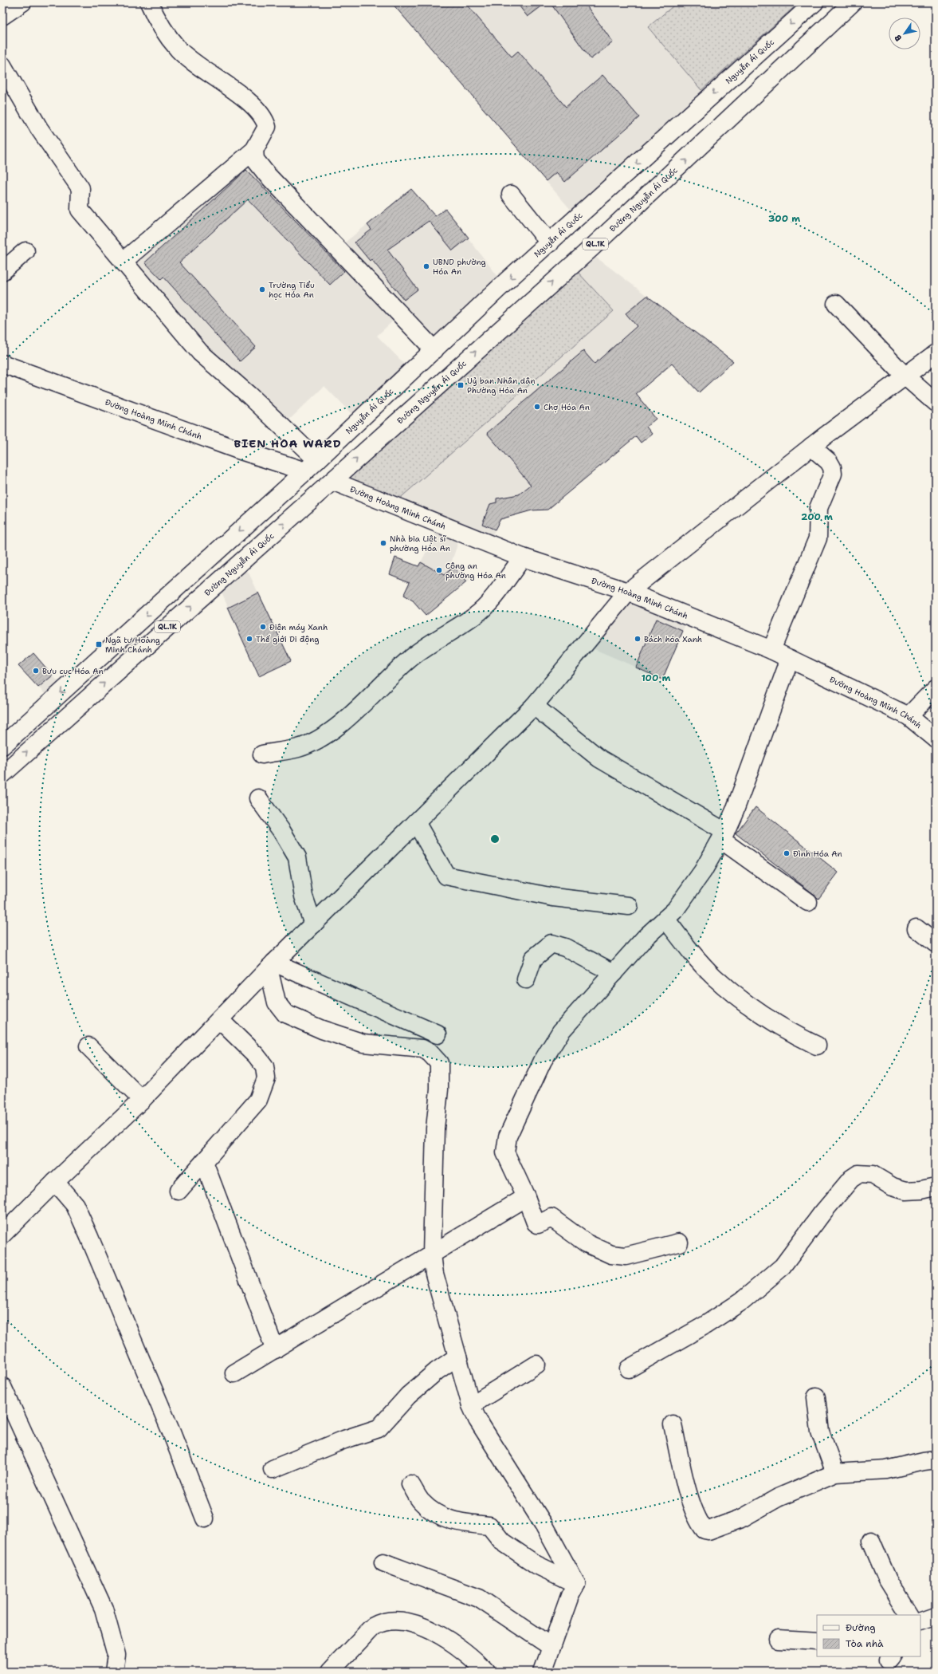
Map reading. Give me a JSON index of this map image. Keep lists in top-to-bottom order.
{
  "streets": {
    "street": [
      "Nguyễn Ái Quốc",
      "Đường Nguyễn Ái Quốc",
      "QL.1K",
      "Đường Hoàng Minh Chánh"
    ]
  },
  "crossings": [
    ["Nguyễn Ái Quốc", "QL.1K"],
    ["Nguyễn Ái Quốc", "Đường Hoàng Minh Chánh"],
    ["Đường Nguyễn Ái Quốc", "Đường Hoàng Minh Chánh"],
    ["QL.1K", "Đường Hoàng Minh Chánh"]
  ],
  "one_way": ["Nguyễn Ái Quốc"],
  "districts": ["BIEN HOA WARD"],
  "places": {
    "other": [
      "UBND phường Hóa An",
      "Trường Tiểu học Hóa An",
      "Chợ Hóa An",
      "Nhà bia Liệt sĩ phường Hóa An",
      "Công an phường Hóa An",
      "Điện máy Xanh",
      "Thế giới Di động",
      "Bách hóa Xanh",
      "Bưu cục Hóa An",
      "Đình Hóa An"
    ],
    "transit": ["Uỷ ban Nhân dân Phường Hóa An", "Ngã tư Hoàng Minh Chánh"]
  },
  "legend": ["Đường", "Tòa nhà"],
  "north": "bottom left",
  "rings": ["300 m", "200 m", "100 m"]
}
